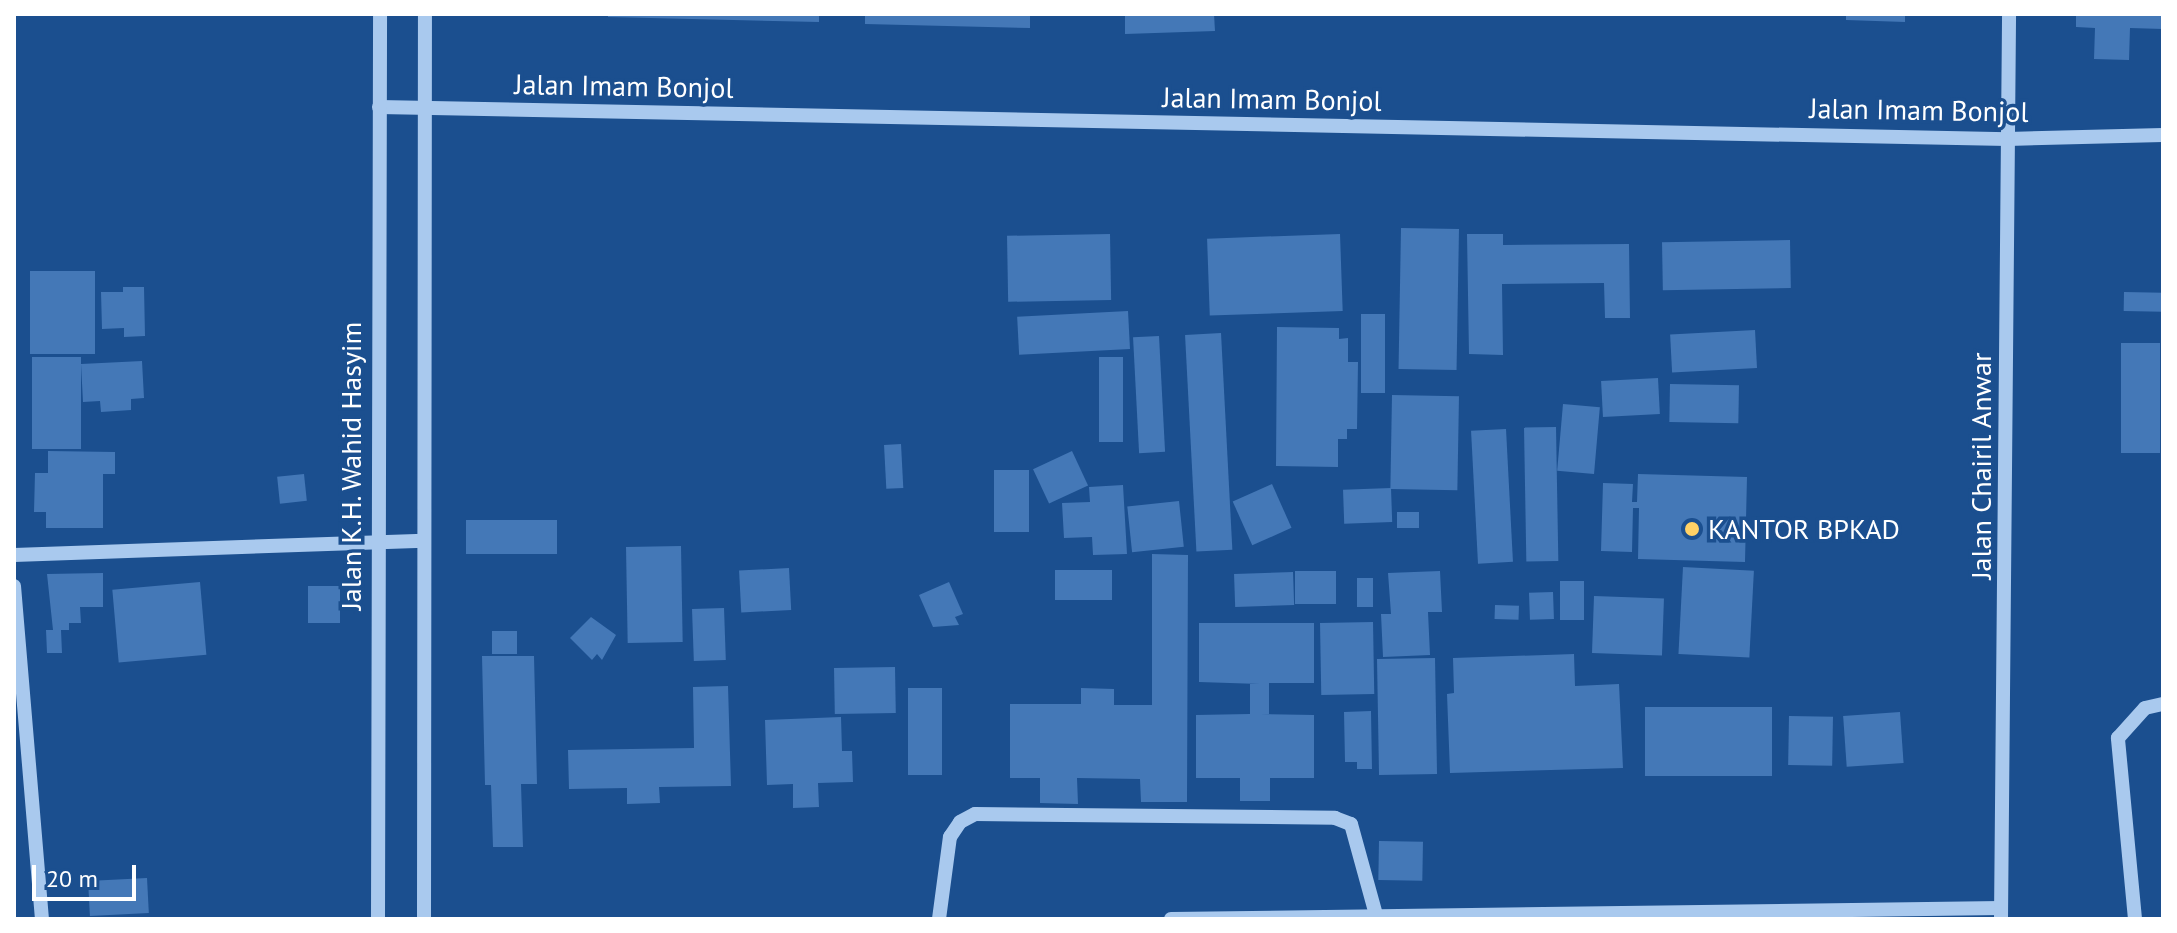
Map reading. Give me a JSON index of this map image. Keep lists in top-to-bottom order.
{
  "streets": {
    "street": ["Jalan Imam Bonjol", "Jalan K.H. Wahid Hasyim", "Jalan Chairil Anwar"]
  },
  "crossings": [
    ["Jalan Imam Bonjol", "Jalan K.H. Wahid Hasyim"],
    ["Jalan Imam Bonjol", "Jalan Chairil Anwar"]
  ],
  "places": ["KANTOR BPKAD"],
  "scale_bar": "20 m"
}
